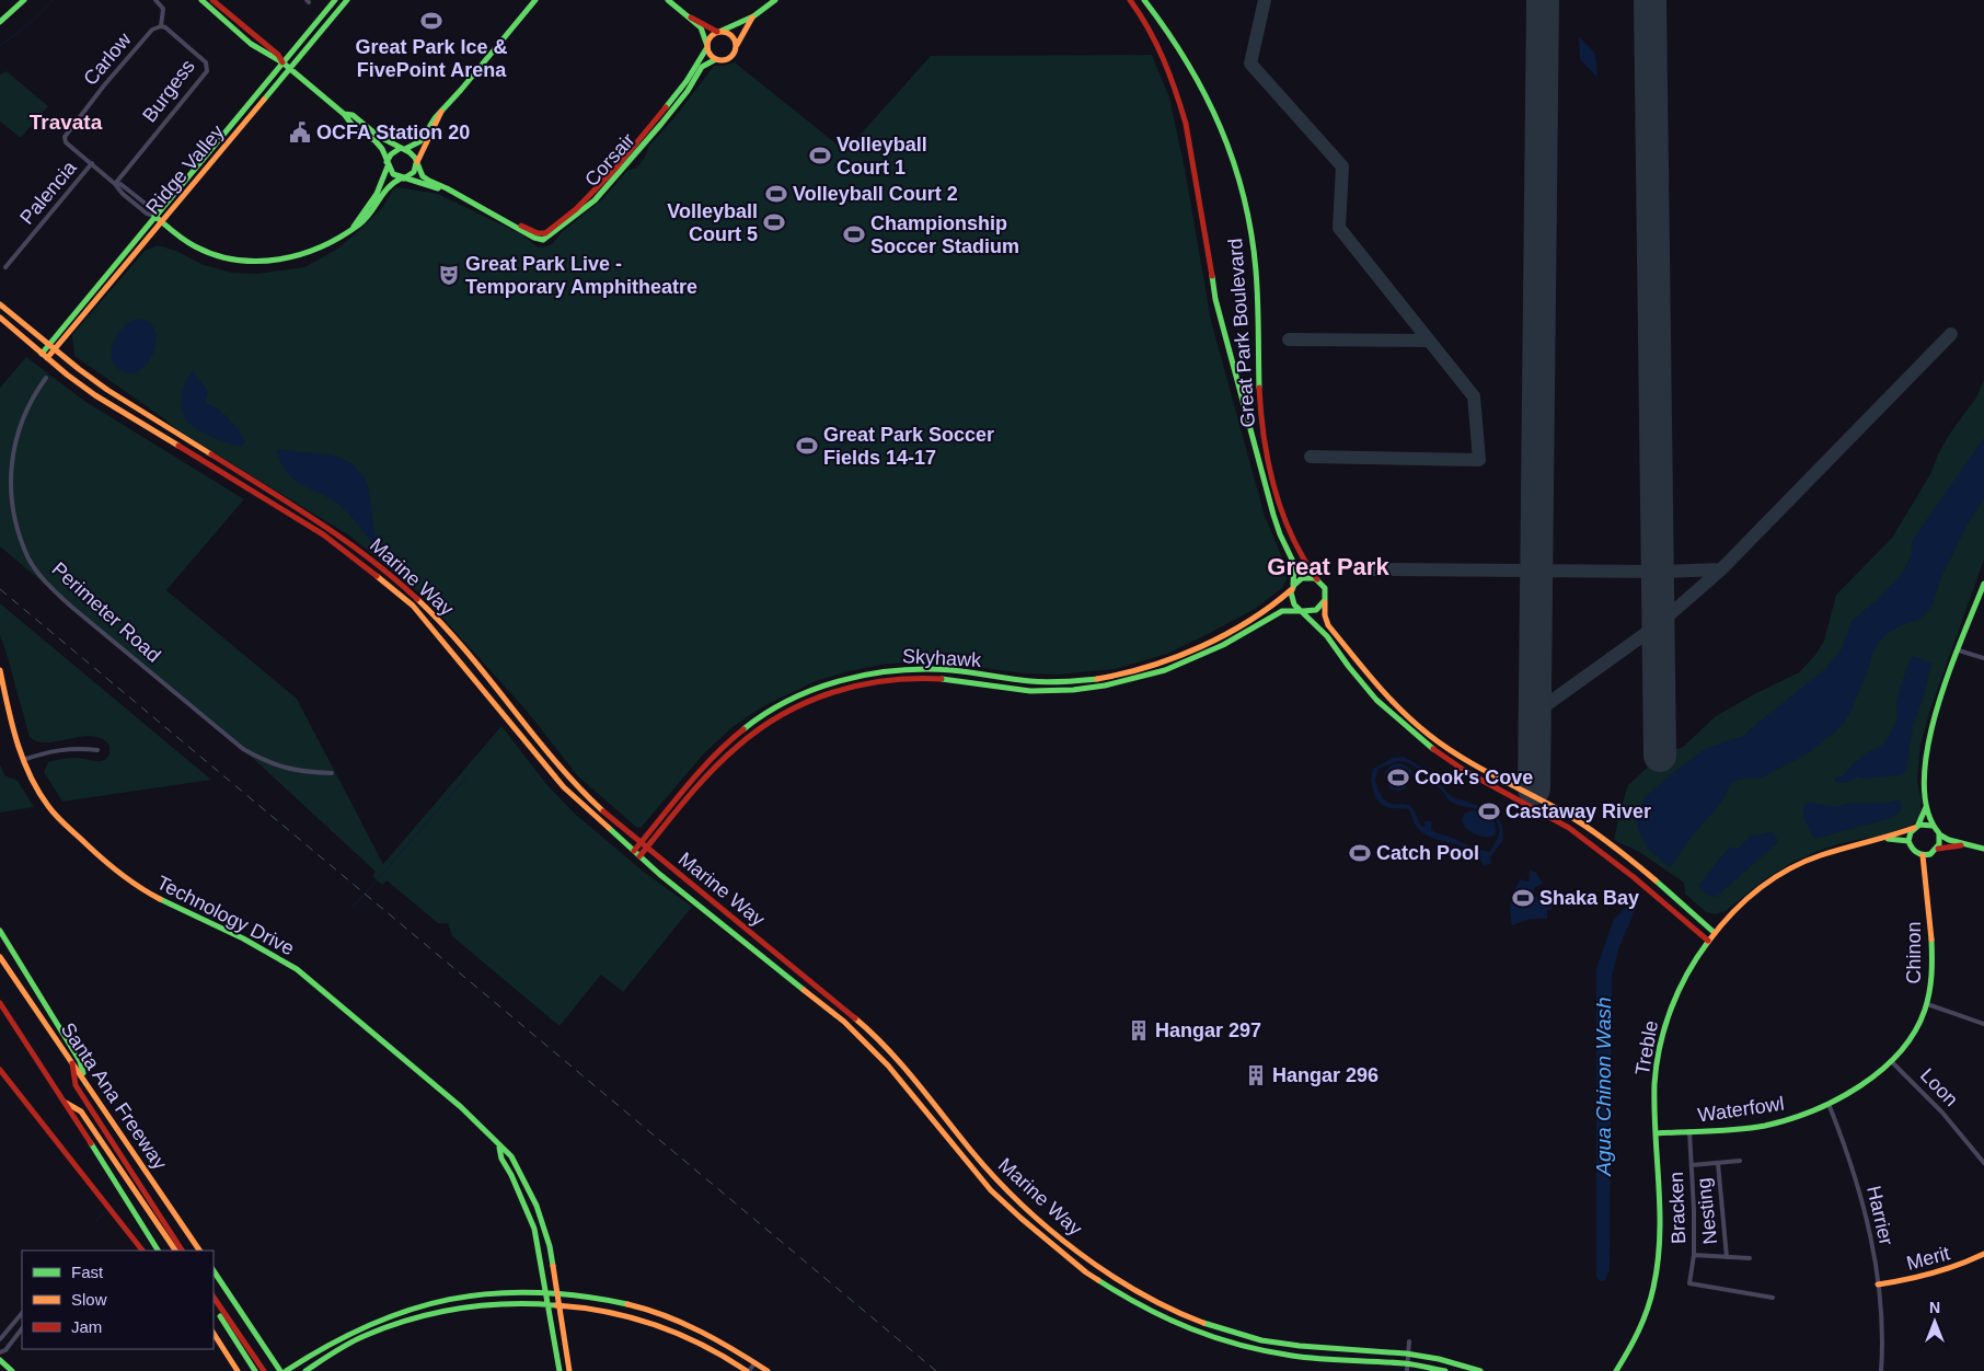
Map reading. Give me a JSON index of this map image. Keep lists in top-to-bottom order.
{
  "streets": {
    "main road": [
      "Corsair",
      "Ridge Valley",
      "Great Park Boulevard",
      "Marine Way",
      "Skyhawk",
      "Technology Drive",
      "Chinon",
      "Treble",
      "Santa Ana Freeway",
      "Waterfowl",
      "Merit"
    ],
    "street": [
      "Carlow",
      "Burgess",
      "Palencia",
      "Perimeter Road",
      "Loon",
      "Bracken",
      "Nesting",
      "Harrier"
    ]
  },
  "crossings": [
    ["Carlow", "Burgess"],
    ["Carlow", "Ridge Valley"],
    ["Carlow", "Palencia"],
    ["Ridge Valley", "Marine Way"],
    ["Great Park Boulevard", "Skyhawk"],
    ["Marine Way", "Skyhawk"],
    ["Chinon", "Treble"],
    ["Chinon", "Loon"],
    ["Chinon", "Waterfowl"],
    ["Chinon", "Harrier"],
    ["Treble", "Waterfowl"],
    ["Waterfowl", "Bracken"],
    ["Waterfowl", "Harrier"],
    ["Harrier", "Merit"]
  ],
  "districts": ["Travata", "Great Park"],
  "water": ["Agua Chinon Wash"],
  "places": {
    "sports": [
      "Great Park Ice & FivePoint Arena",
      "Volleyball Court 1",
      "Volleyball Court 2",
      "Volleyball Court 5",
      "Championship Soccer Stadium",
      "Great Park Soccer Fields 14-17",
      "Cook's Cove",
      "Castaway River",
      "Catch Pool",
      "Shaka Bay"
    ],
    "public building": ["OCFA Station 20"],
    "theatre": ["Great Park Live - Temporary Amphitheatre"],
    "building": ["Hangar 297", "Hangar 296"]
  },
  "legend": ["Fast", "Slow", "Jam"],
  "north": "top"
}
